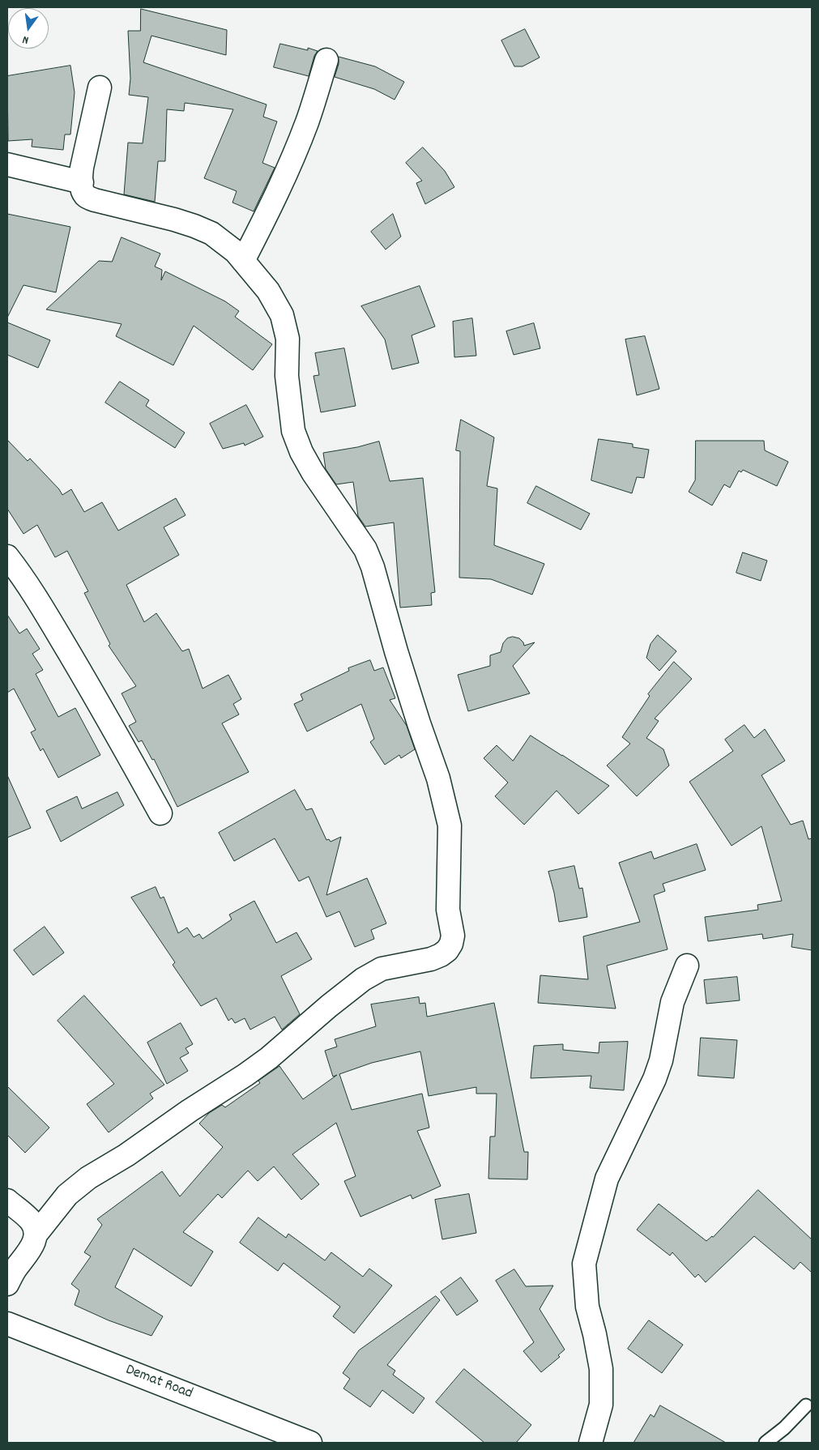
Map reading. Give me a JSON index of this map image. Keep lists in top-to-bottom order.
{
  "streets": {
    "street": ["Demat Road"]
  },
  "north": "bottom"
}
